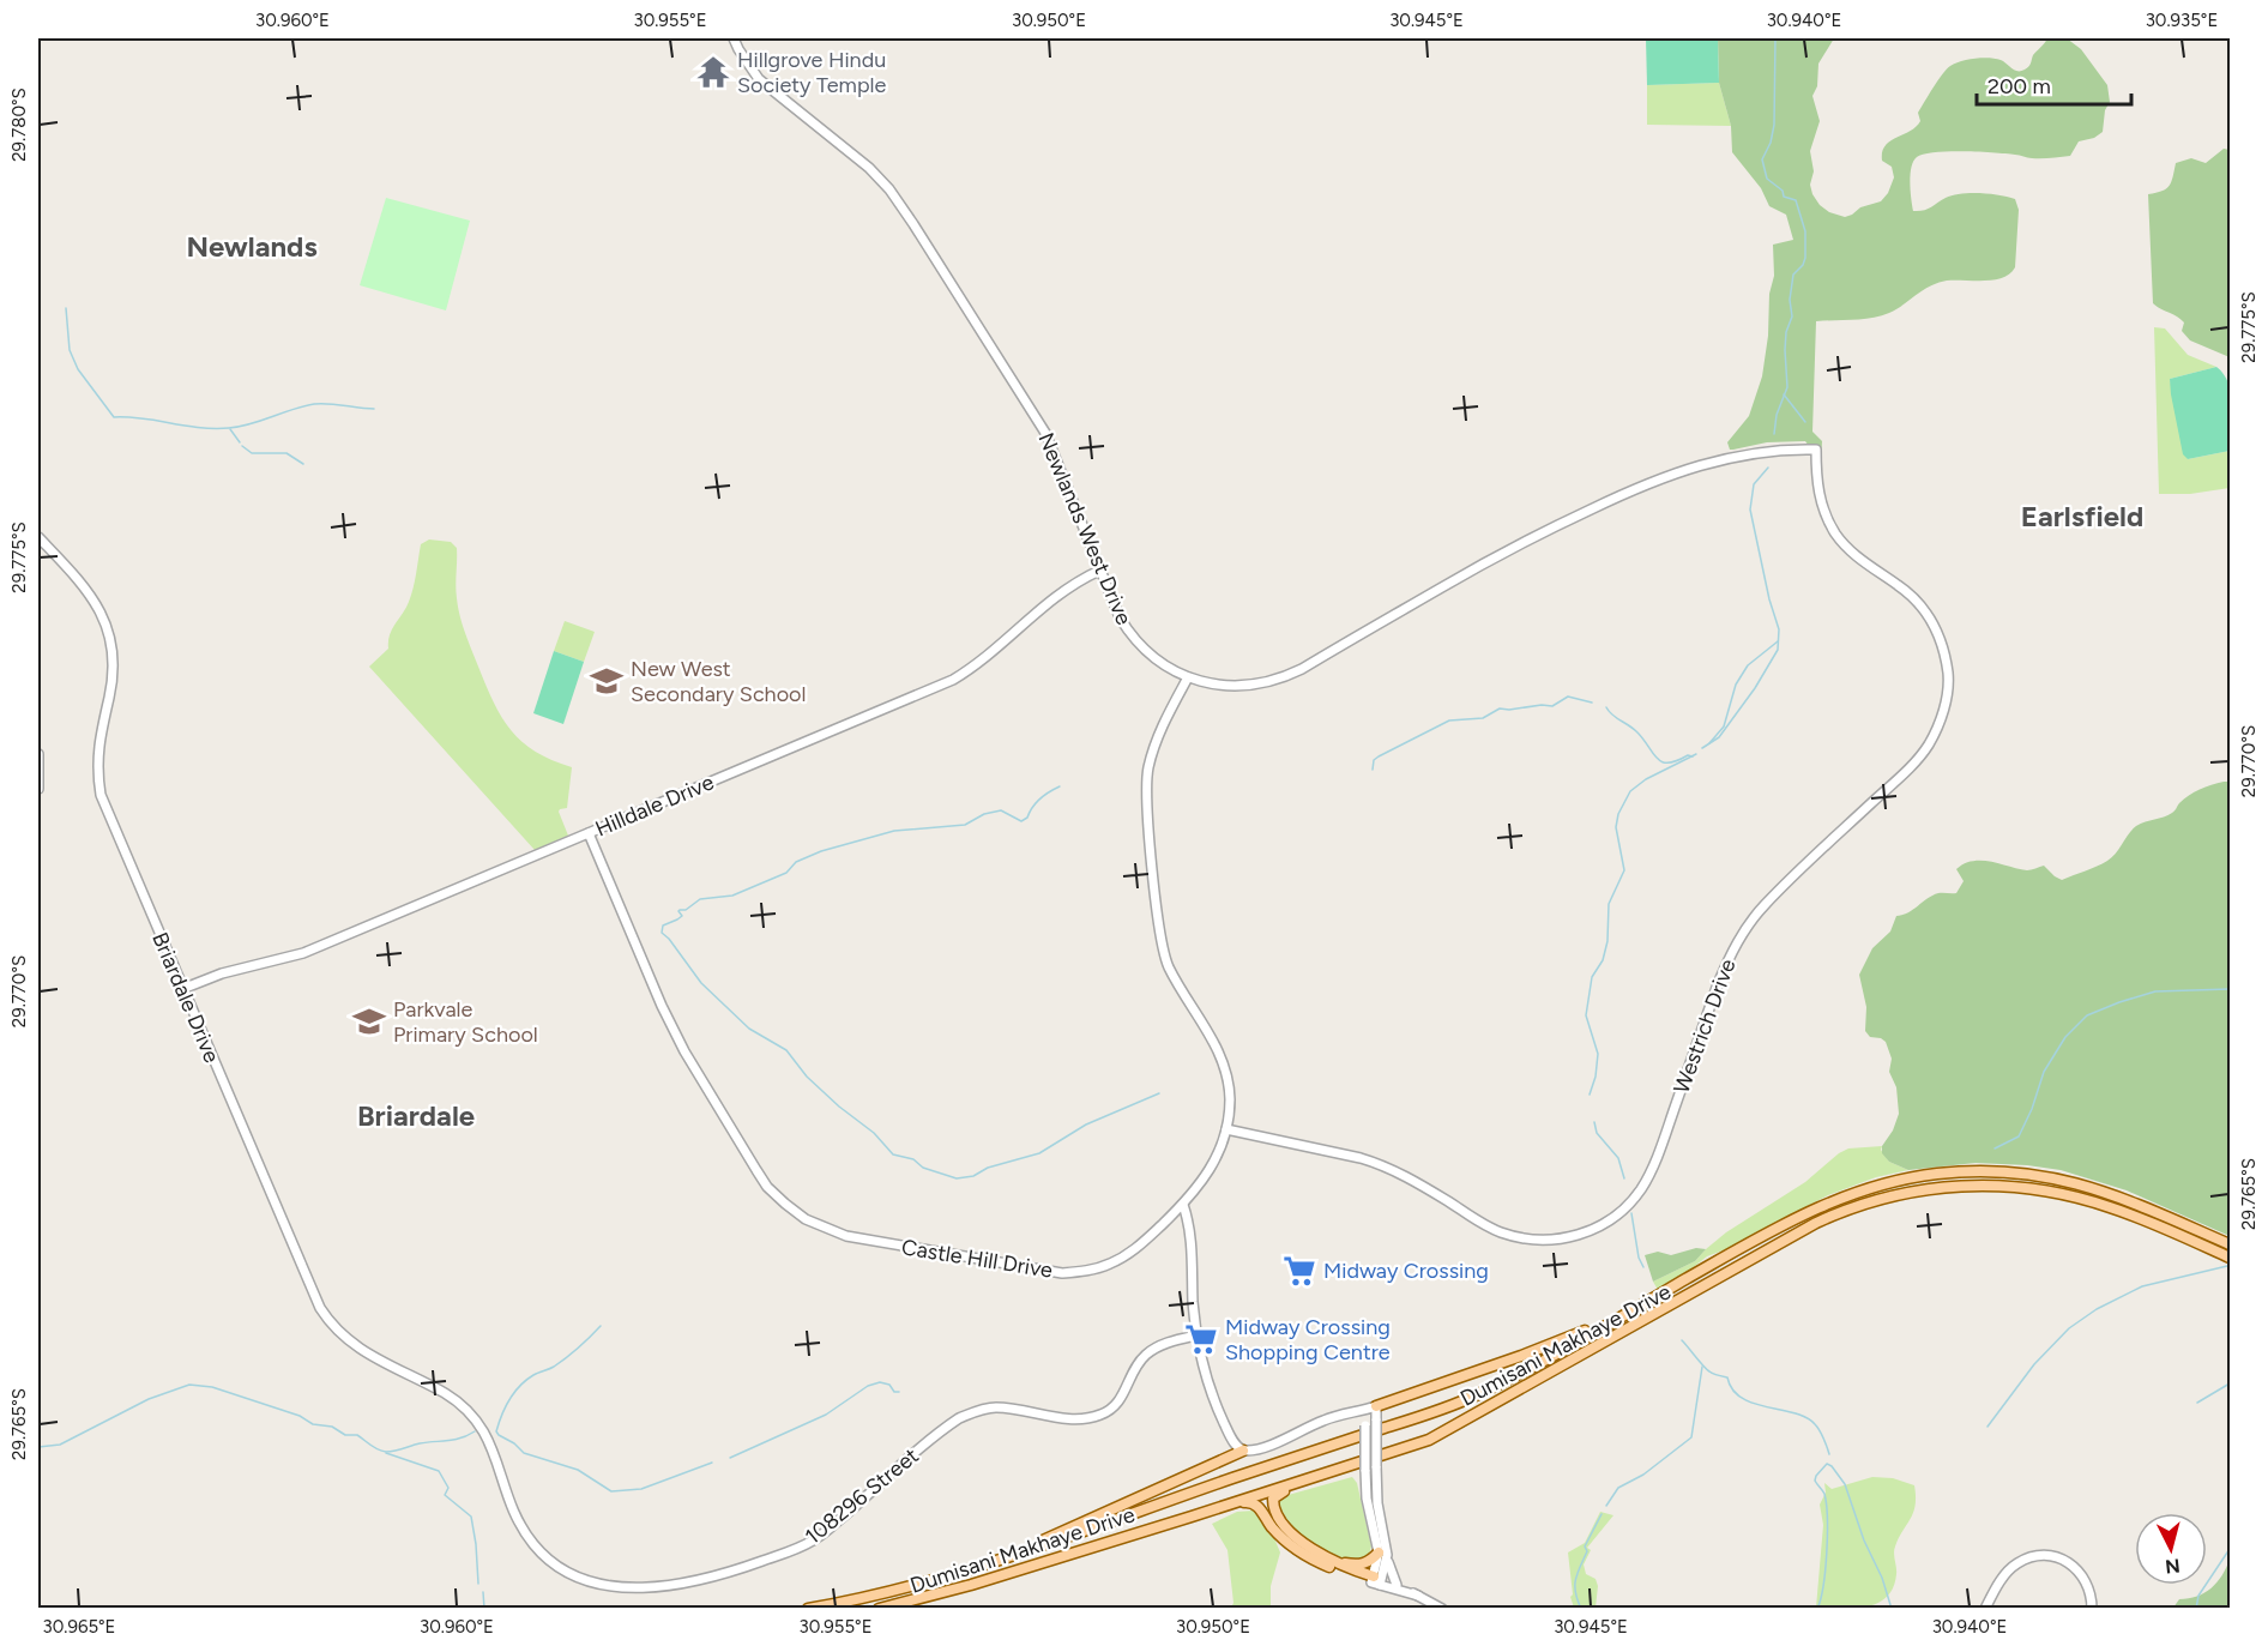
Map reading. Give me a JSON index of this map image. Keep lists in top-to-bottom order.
{
  "streets": {
    "main road": ["Dumisani Makhaye Drive"],
    "street": [
      "Newlands West Drive",
      "Hilldale Drive",
      "Briardale Drive",
      "Westrich Drive",
      "Castle Hill Drive",
      "108296 Street"
    ]
  },
  "crossings": [
    ["Newlands West Drive", "Hilldale Drive"],
    ["Newlands West Drive", "Westrich Drive"],
    ["Newlands West Drive", "Castle Hill Drive"],
    ["Hilldale Drive", "Briardale Drive"],
    ["Hilldale Drive", "Castle Hill Drive"],
    ["Briardale Drive", "108296 Street"],
    ["Westrich Drive", "Castle Hill Drive"]
  ],
  "districts": ["Newlands", "Earlsfield", "Briardale"],
  "places": {
    "temple": ["Hillgrove Hindu Society Temple"],
    "school or university": ["New West Secondary School", "Parkvale Primary School"],
    "supermarket": ["Midway Crossing", "Midway Crossing Shopping Centre"]
  },
  "scale_bar": "200 m",
  "north": "bottom",
  "coordinates": [
    "30.960°E",
    "30.955°E",
    "30.950°E",
    "30.945°E",
    "30.940°E",
    "30.935°E",
    "29.780°S",
    "29.775°S",
    "29.770°S",
    "29.765°S",
    "30.965°E"
  ]
}
